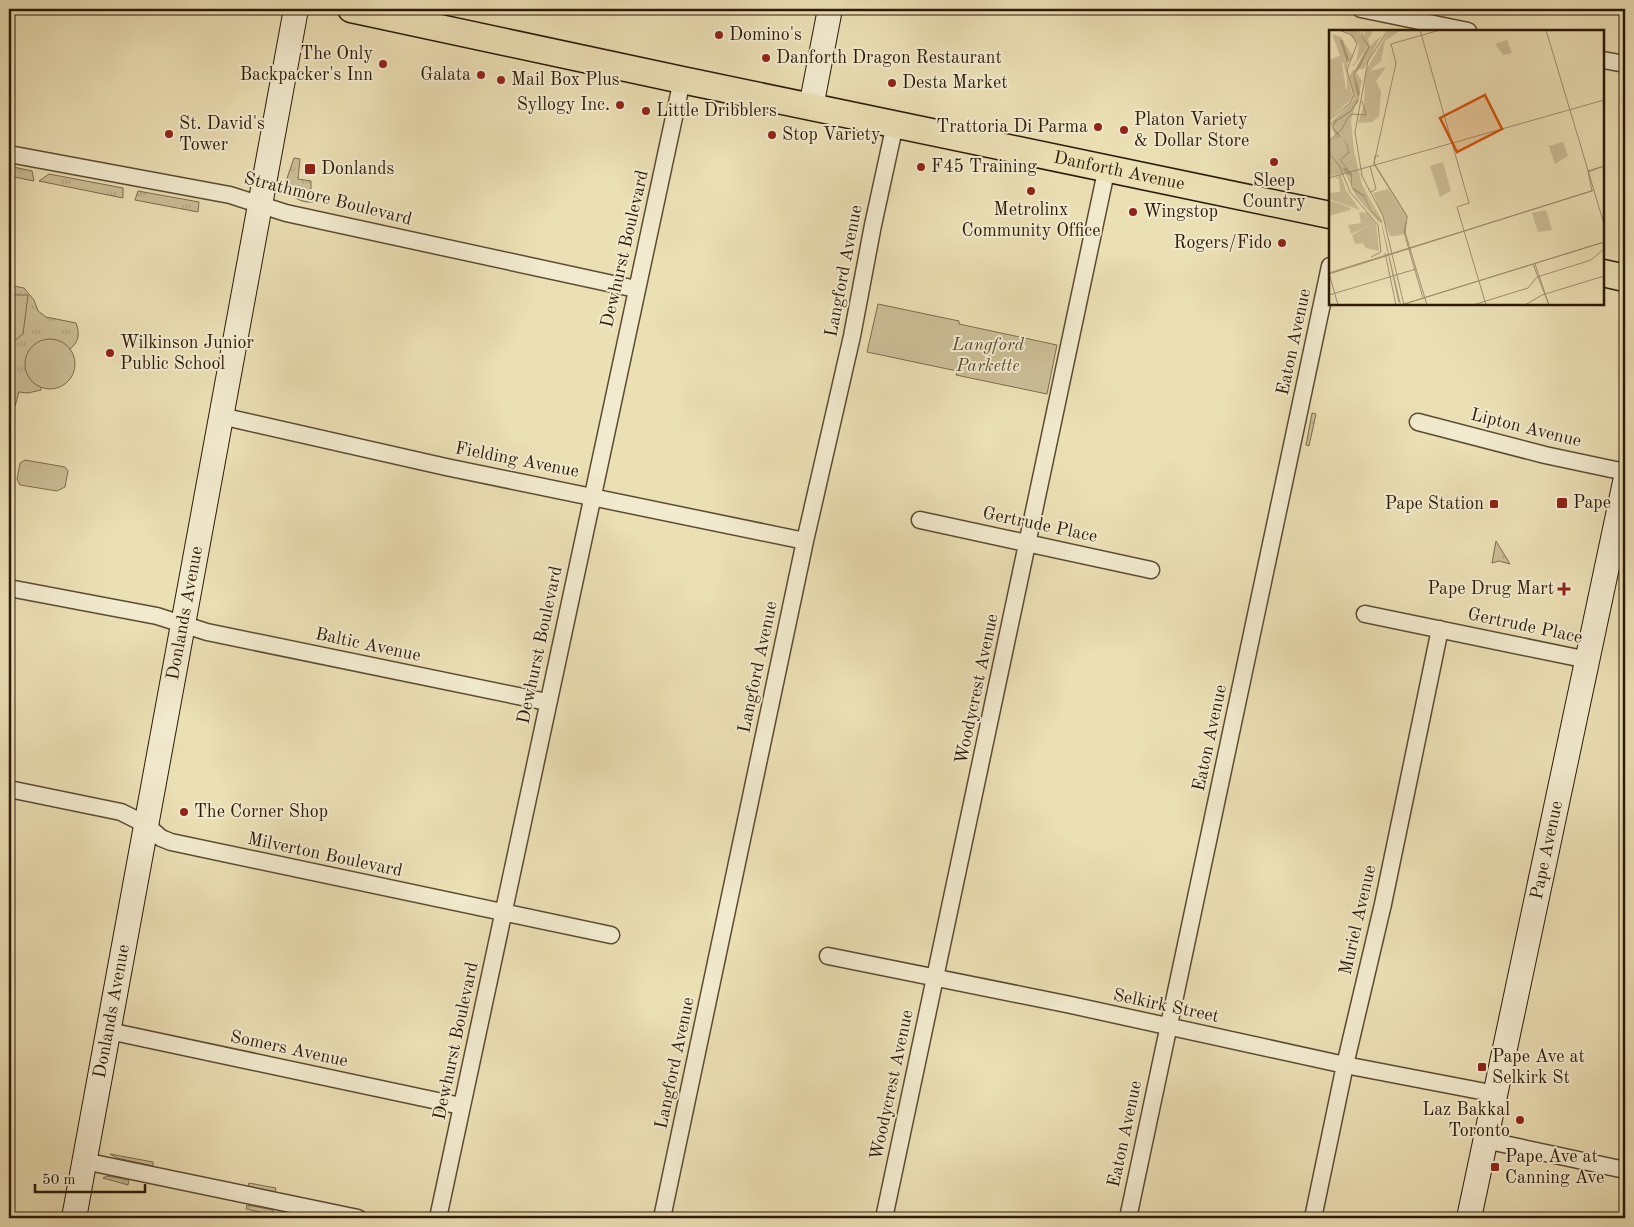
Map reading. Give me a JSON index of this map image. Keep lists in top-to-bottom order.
{
  "streets": {
    "main road": ["Danforth Avenue"],
    "street": [
      "Strathmore Boulevard",
      "Dewhurst Boulevard",
      "Langford Avenue",
      "Eaton Avenue",
      "Lipton Avenue",
      "Fielding Avenue",
      "Gertrude Place",
      "Donlands Avenue",
      "Baltic Avenue",
      "Woodycrest Avenue",
      "Pape Avenue",
      "Milverton Boulevard",
      "Muriel Avenue",
      "Selkirk Street",
      "Somers Avenue"
    ]
  },
  "crossings": [
    ["Danforth Avenue", "Dewhurst Boulevard"],
    ["Danforth Avenue", "Langford Avenue"],
    ["Danforth Avenue", "Woodycrest Avenue"],
    ["Strathmore Boulevard", "Dewhurst Boulevard"],
    ["Strathmore Boulevard", "Donlands Avenue"],
    ["Dewhurst Boulevard", "Fielding Avenue"],
    ["Dewhurst Boulevard", "Baltic Avenue"],
    ["Dewhurst Boulevard", "Milverton Boulevard"],
    ["Dewhurst Boulevard", "Somers Avenue"],
    ["Langford Avenue", "Fielding Avenue"],
    ["Eaton Avenue", "Selkirk Street"],
    ["Fielding Avenue", "Donlands Avenue"],
    ["Gertrude Place", "Woodycrest Avenue"],
    ["Gertrude Place", "Pape Avenue"],
    ["Gertrude Place", "Muriel Avenue"],
    ["Donlands Avenue", "Baltic Avenue"],
    ["Donlands Avenue", "Milverton Boulevard"],
    ["Donlands Avenue", "Somers Avenue"],
    ["Woodycrest Avenue", "Selkirk Street"],
    ["Pape Avenue", "Selkirk Street"],
    ["Muriel Avenue", "Selkirk Street"]
  ],
  "parks": ["Langford Parkette"],
  "places": {
    "other": [
      "Domino's",
      "Danforth Dragon Restaurant",
      "The Only Backpacker's Inn",
      "Galata",
      "Mail Box Plus",
      "Desta Market",
      "Syllogy Inc.",
      "Little Dribblers",
      "Trattoria Di Parma",
      "Platon Variety & Dollar Store",
      "St. David's Tower",
      "Stop Variety",
      "Sleep Country",
      "F45 Training",
      "Metrolinx Community Office",
      "Wingstop",
      "Rogers/Fido",
      "Wilkinson Junior Public School",
      "The Corner Shop",
      "Laz Bakkal Toronto"
    ],
    "transit": [
      "Donlands",
      "Pape",
      "Pape Station",
      "Pape Ave at Selkirk St",
      "Pape Ave at Canning Ave"
    ],
    "health": ["Pape Drug Mart"]
  },
  "scale_bar": "50 m"
}
